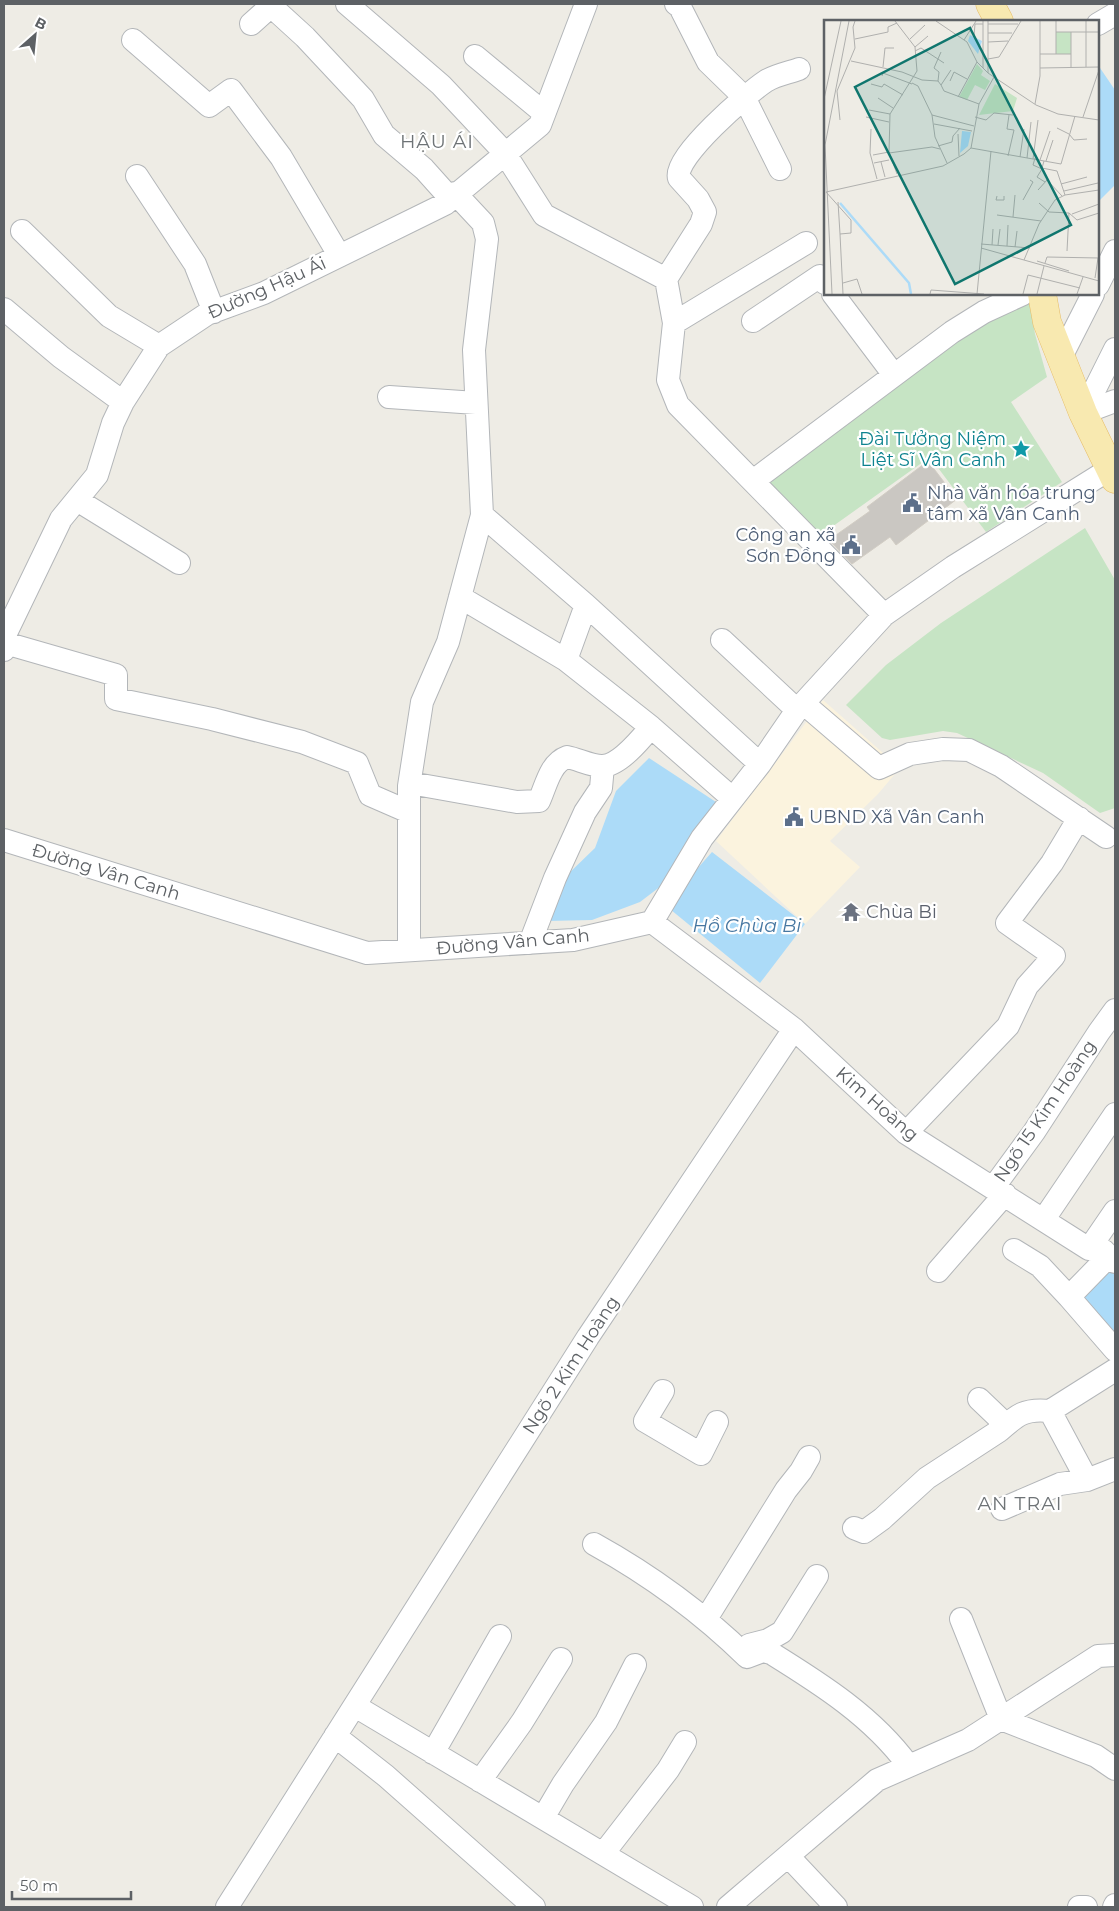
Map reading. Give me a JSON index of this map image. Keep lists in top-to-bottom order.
{
  "streets": {
    "street": [
      "Đường Hậu Ái",
      "Đường Vân Canh",
      "Kim Hoàng",
      "Ngõ 15 Kim Hoàng",
      "Ngõ 2 Kim Hoàng"
    ]
  },
  "crossings": [
    ["Đường Vân Canh", "Kim Hoàng"],
    ["Kim Hoàng", "Ngõ 15 Kim Hoàng"],
    ["Kim Hoàng", "Ngõ 2 Kim Hoàng"]
  ],
  "districts": ["HẬU ÁI", "AN TRAI"],
  "water": ["Hồ Chùa Bi"],
  "places": {
    "place": ["Đài Tưởng Niệm Liệt Sĩ Vân Canh"],
    "public building": ["Nhà văn hóa trung tâm xã Vân Canh", "Công an xã Sơn Đồng", "UBND Xã Vân Canh"],
    "temple": ["Chùa Bi"]
  },
  "scale_bar": "50 m",
  "north": "top right"
}
